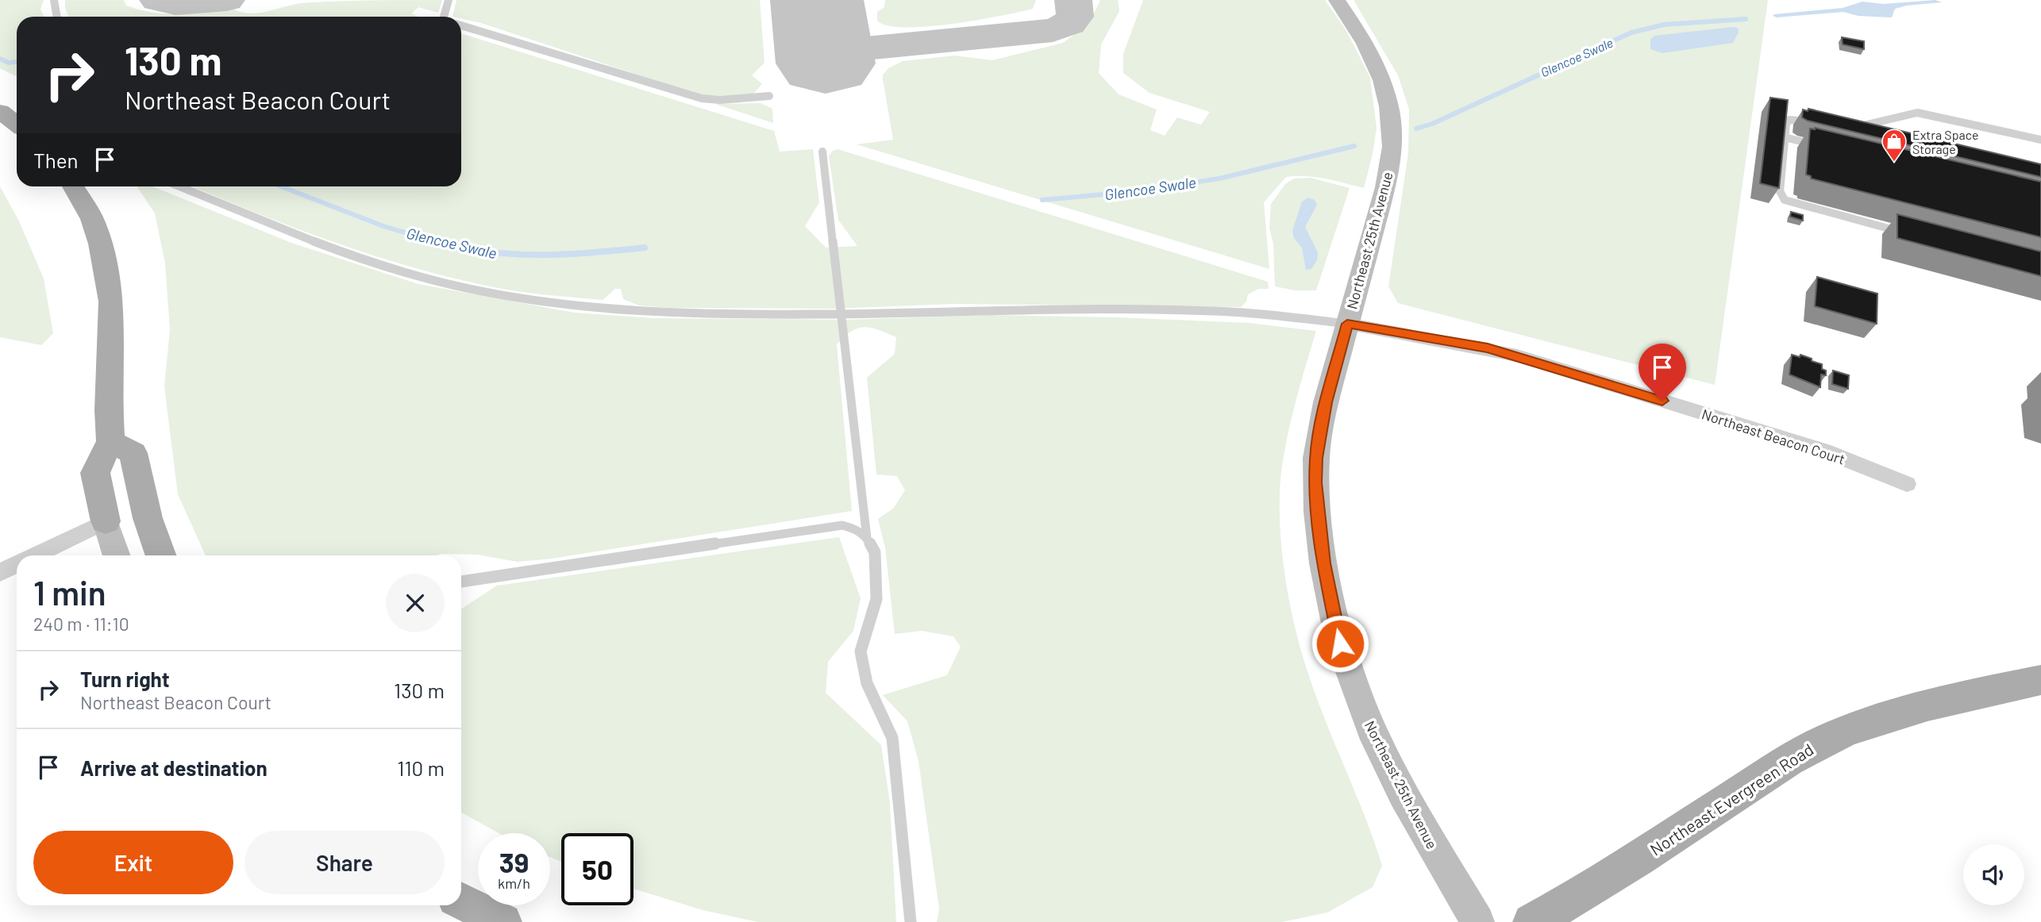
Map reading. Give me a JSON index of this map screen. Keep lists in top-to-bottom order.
{
  "streets": {
    "main road": ["Northeast 25th Avenue", "Northeast Evergreen Road"],
    "street": ["Northeast Beacon Court"]
  },
  "crossings": [
    ["Northeast 25th Avenue", "Northeast Beacon Court"]
  ],
  "water": ["Glencoe Swale"],
  "places": {
    "shop": ["Extra Space Storage"]
  },
  "page": {
    "turn": ["130 m", "Northeast Beacon Court"],
    "then": "Then",
    "heading": ["1 min", "240 m · 11:10"],
    "list": [
      {
        "name": "Turn right",
        "note": "Northeast Beacon Court",
        "value": "130 m"
      },
      {
        "name": "Arrive at destination",
        "value": "110 m"
      }
    ],
    "buttons": ["Exit", "Share"],
    "speed": "39 km/h",
    "limit": "50"
  }
}
